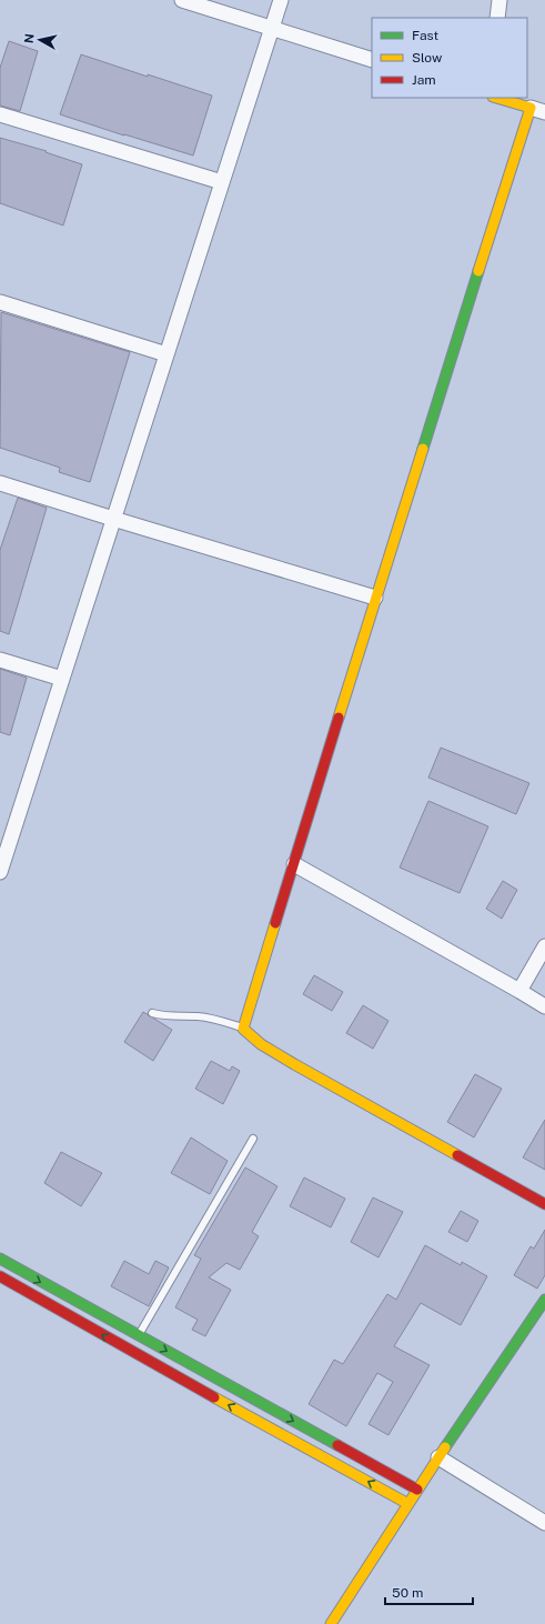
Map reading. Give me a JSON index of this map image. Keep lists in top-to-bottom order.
{
  "legend": ["Fast", "Slow", "Jam"],
  "scale_bar": "50 m",
  "north": "left"
}
